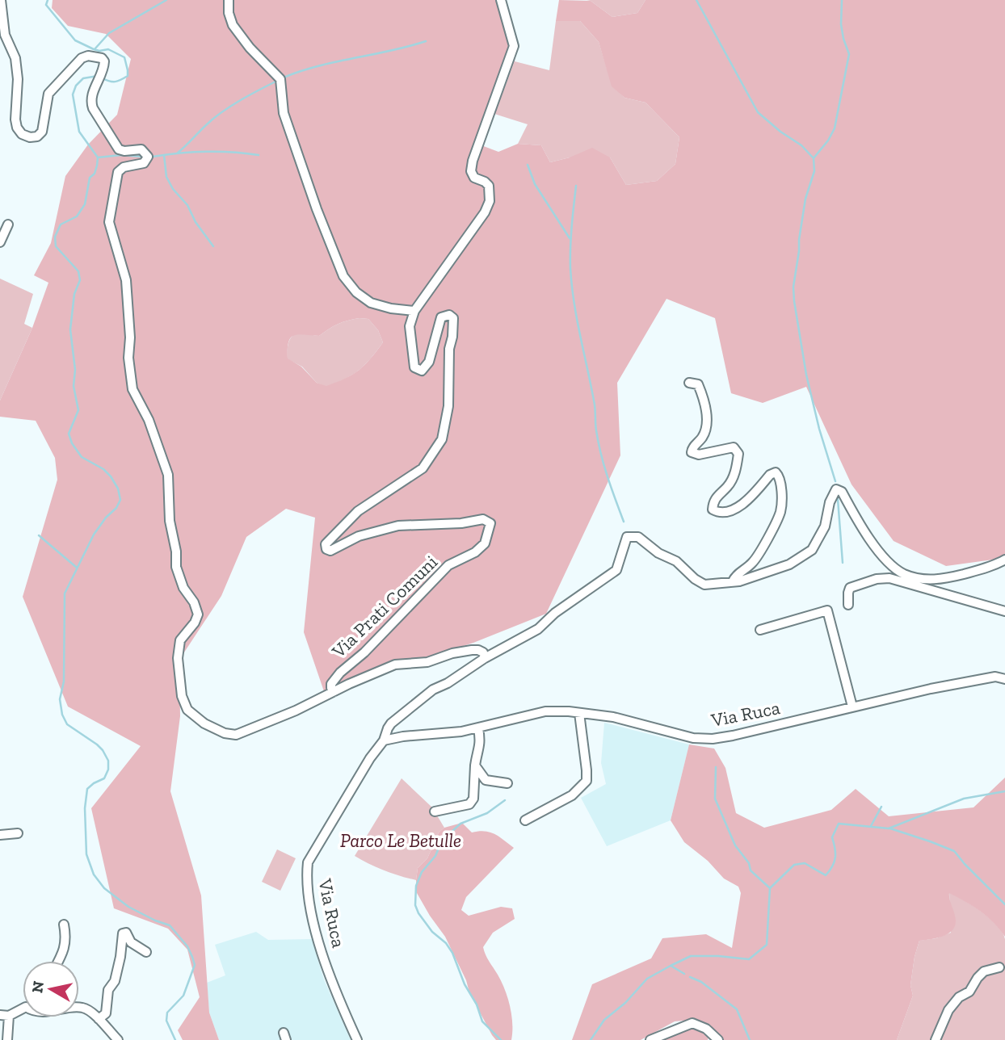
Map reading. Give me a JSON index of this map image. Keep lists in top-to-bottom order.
{
  "streets": {
    "street": ["Via Prati Comuni", "Via Ruca"]
  },
  "parks": ["Parco Le Betulle"],
  "north": "left"
}
